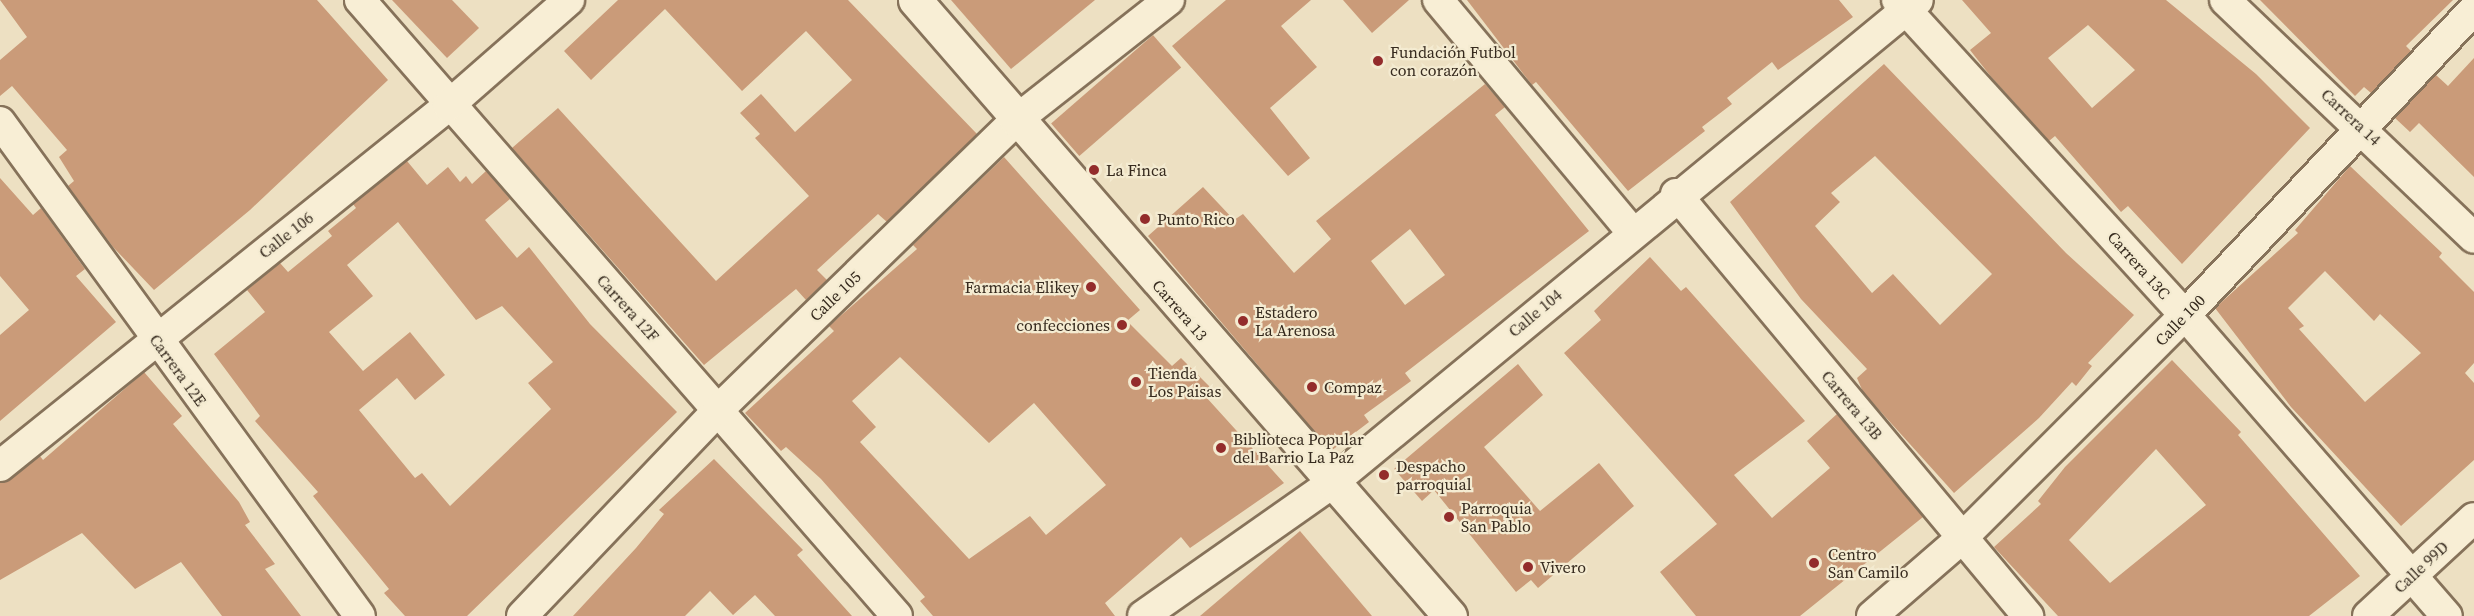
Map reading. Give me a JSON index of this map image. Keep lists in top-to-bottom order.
{
  "streets": {
    "street": [
      "Carrera 14",
      "Calle 106",
      "Carrera 13C",
      "Calle 105",
      "Carrera 12F",
      "Carrera 13",
      "Calle 104",
      "Calle 100",
      "Carrera 12E",
      "Carrera 13B",
      "Calle 99D"
    ]
  },
  "crossings": [
    ["Carrera 14", "Calle 100"],
    ["Calle 106", "Carrera 12F"],
    ["Calle 106", "Carrera 12E"],
    ["Carrera 13C", "Calle 104"],
    ["Carrera 13C", "Calle 100"],
    ["Carrera 13C", "Calle 99D"],
    ["Calle 105", "Carrera 12F"],
    ["Calle 105", "Carrera 13"],
    ["Carrera 13", "Calle 104"],
    ["Calle 104", "Carrera 13B"],
    ["Calle 100", "Carrera 13B"]
  ],
  "places": [
    "Fundación Futbol con corazón",
    "La Finca",
    "Punto Rico",
    "Farmacia Elikey",
    "Estadero La Arenosa",
    "confecciones",
    "Tienda Los Paisas",
    "Compaz",
    "Biblioteca Popular del Barrio La Paz",
    "Despacho parroquial",
    "Parroquia San Pablo",
    "Centro San Camilo",
    "Vivero"
  ]
}
